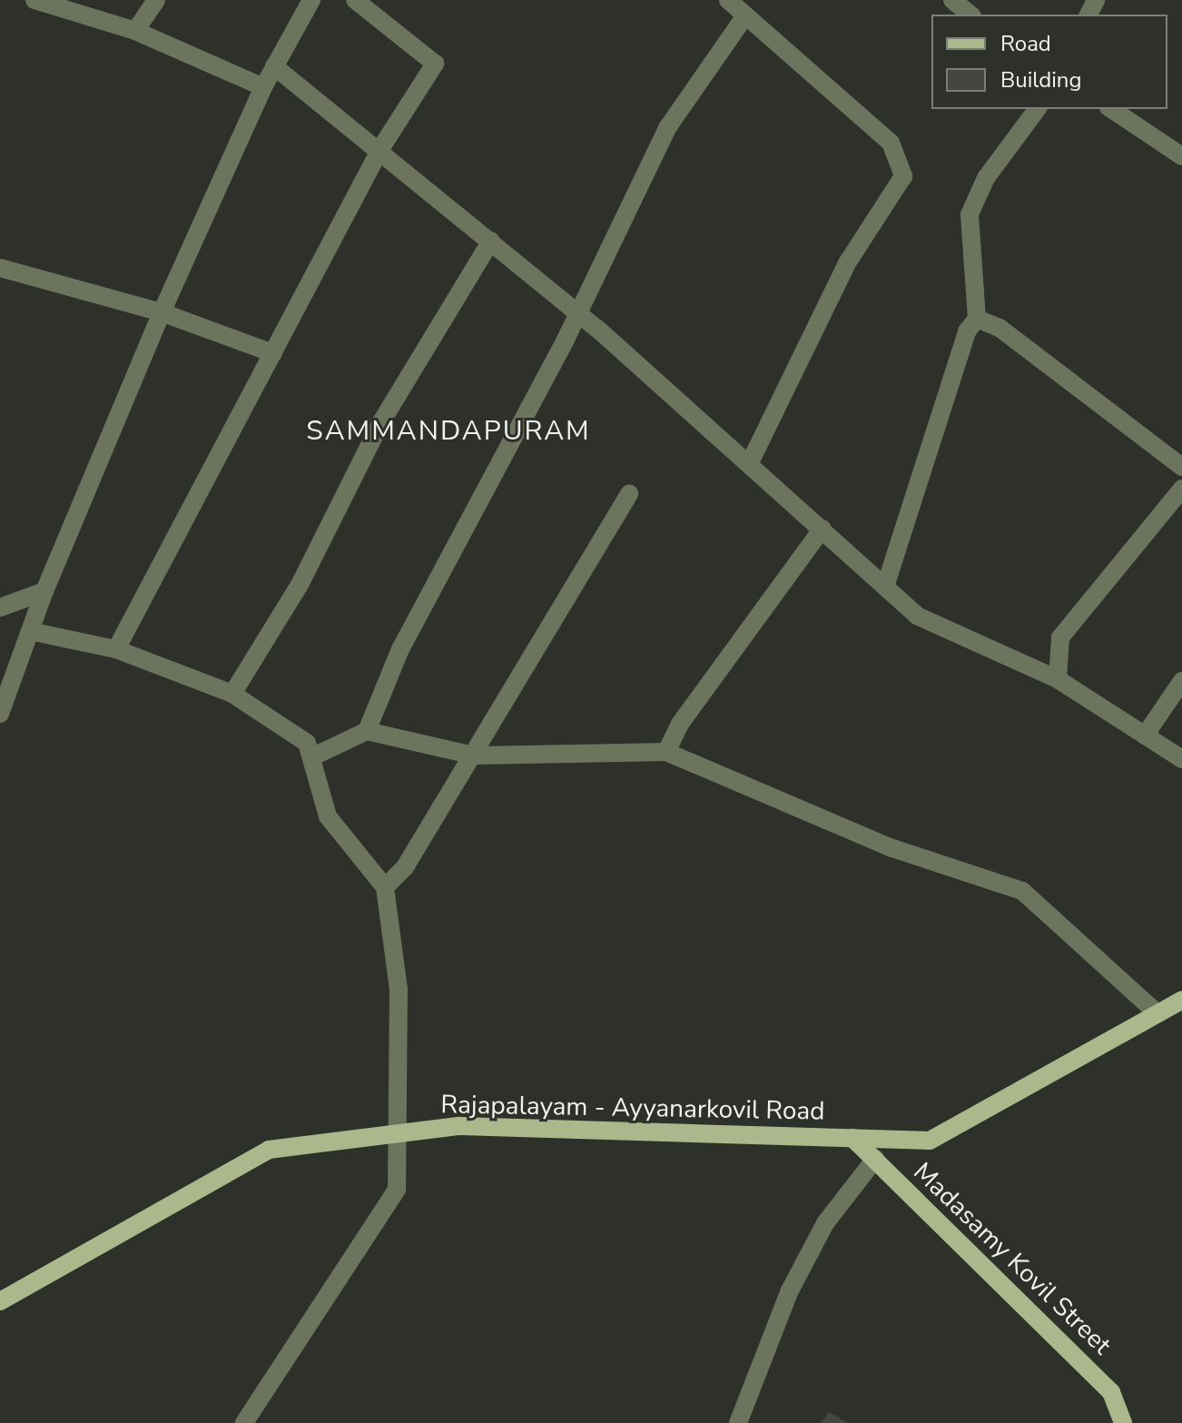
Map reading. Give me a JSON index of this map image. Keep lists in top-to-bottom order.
{
  "streets": {
    "main road": ["Rajapalayam - Ayyanarkovil Road", "Madasamy Kovil Street"]
  },
  "crossings": [
    ["Rajapalayam - Ayyanarkovil Road", "Madasamy Kovil Street"]
  ],
  "districts": ["SAMMANDAPURAM"],
  "legend": ["Road", "Building"]
}
